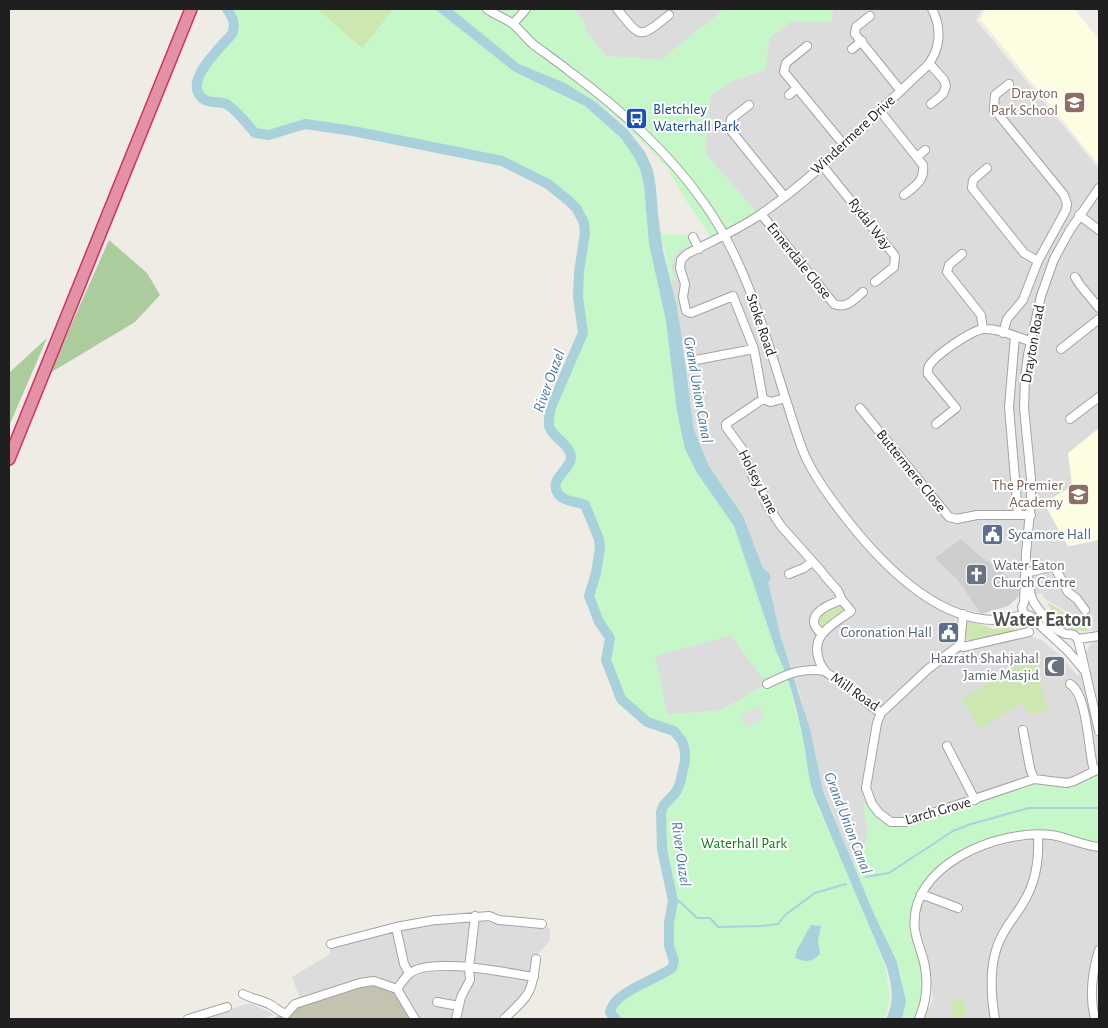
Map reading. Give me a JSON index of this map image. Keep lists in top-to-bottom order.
{
  "streets": {
    "street": [
      "Windermere Drive",
      "Rydal Way",
      "Ennerdale Close",
      "Stoke Road",
      "Drayton Road",
      "Buttermere Close",
      "Holsey Lane",
      "Mill Road",
      "Larch Grove"
    ]
  },
  "crossings": [
    ["Windermere Drive", "Rydal Way"],
    ["Windermere Drive", "Ennerdale Close"],
    ["Windermere Drive", "Stoke Road"],
    ["Stoke Road", "Drayton Road"],
    ["Drayton Road", "Buttermere Close"],
    ["Holsey Lane", "Mill Road"],
    ["Mill Road", "Larch Grove"]
  ],
  "districts": ["Water Eaton"],
  "water": ["River Ouzel", "Grand Union Canal"],
  "parks": ["Waterhall Park"],
  "places": {
    "school or university": ["Drayton Park School", "The Premier Academy"],
    "bus stop": ["Bletchley Waterhall Park"],
    "public building": ["Sycamore Hall", "Coronation Hall"],
    "church": ["Water Eaton Church Centre"],
    "mosque": ["Hazrath Shahjahal Jamie Masjid"]
  }
}
